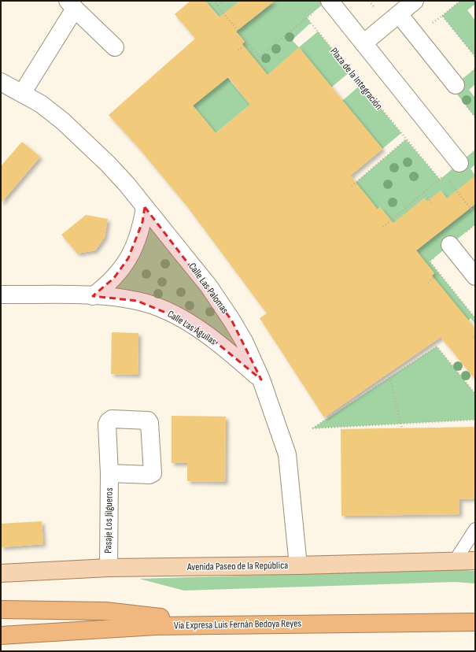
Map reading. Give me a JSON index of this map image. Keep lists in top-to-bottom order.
{
  "streets": {
    "highway": ["Vía Expresa Luis Fernán Bedoya Reyes"],
    "main road": ["Avenida Paseo de la República"],
    "street": ["Calle Las Palomas", "Calle Las Águilas", "Pasaje Los Jilgueros"],
    "path": ["Plaza de la Integración"]
  },
  "crossings": [
    ["Calle Las Palomas", "Calle Las Águilas"],
    ["Calle Las Palomas", "Avenida Paseo de la República"],
    ["Pasaje Los Jilgueros", "Avenida Paseo de la República"]
  ]
}
